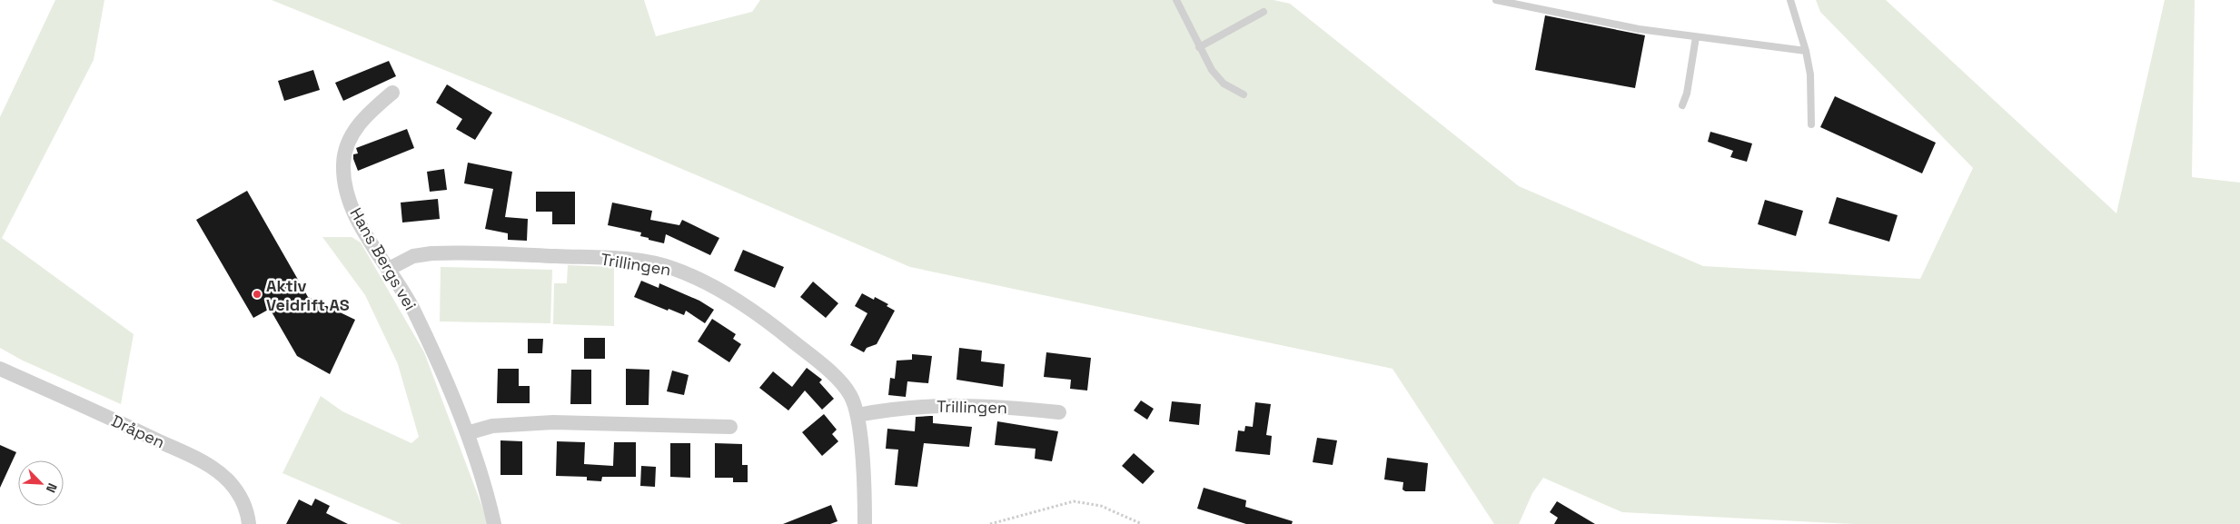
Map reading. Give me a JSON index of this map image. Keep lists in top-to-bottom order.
{
  "streets": {
    "street": ["Hans Bergs vei", "Trillingen", "Dråpen"]
  },
  "crossings": [
    ["Hans Bergs vei", "Trillingen"]
  ],
  "places": ["Aktiv Veidrift AS"],
  "north": "bottom right"
}
